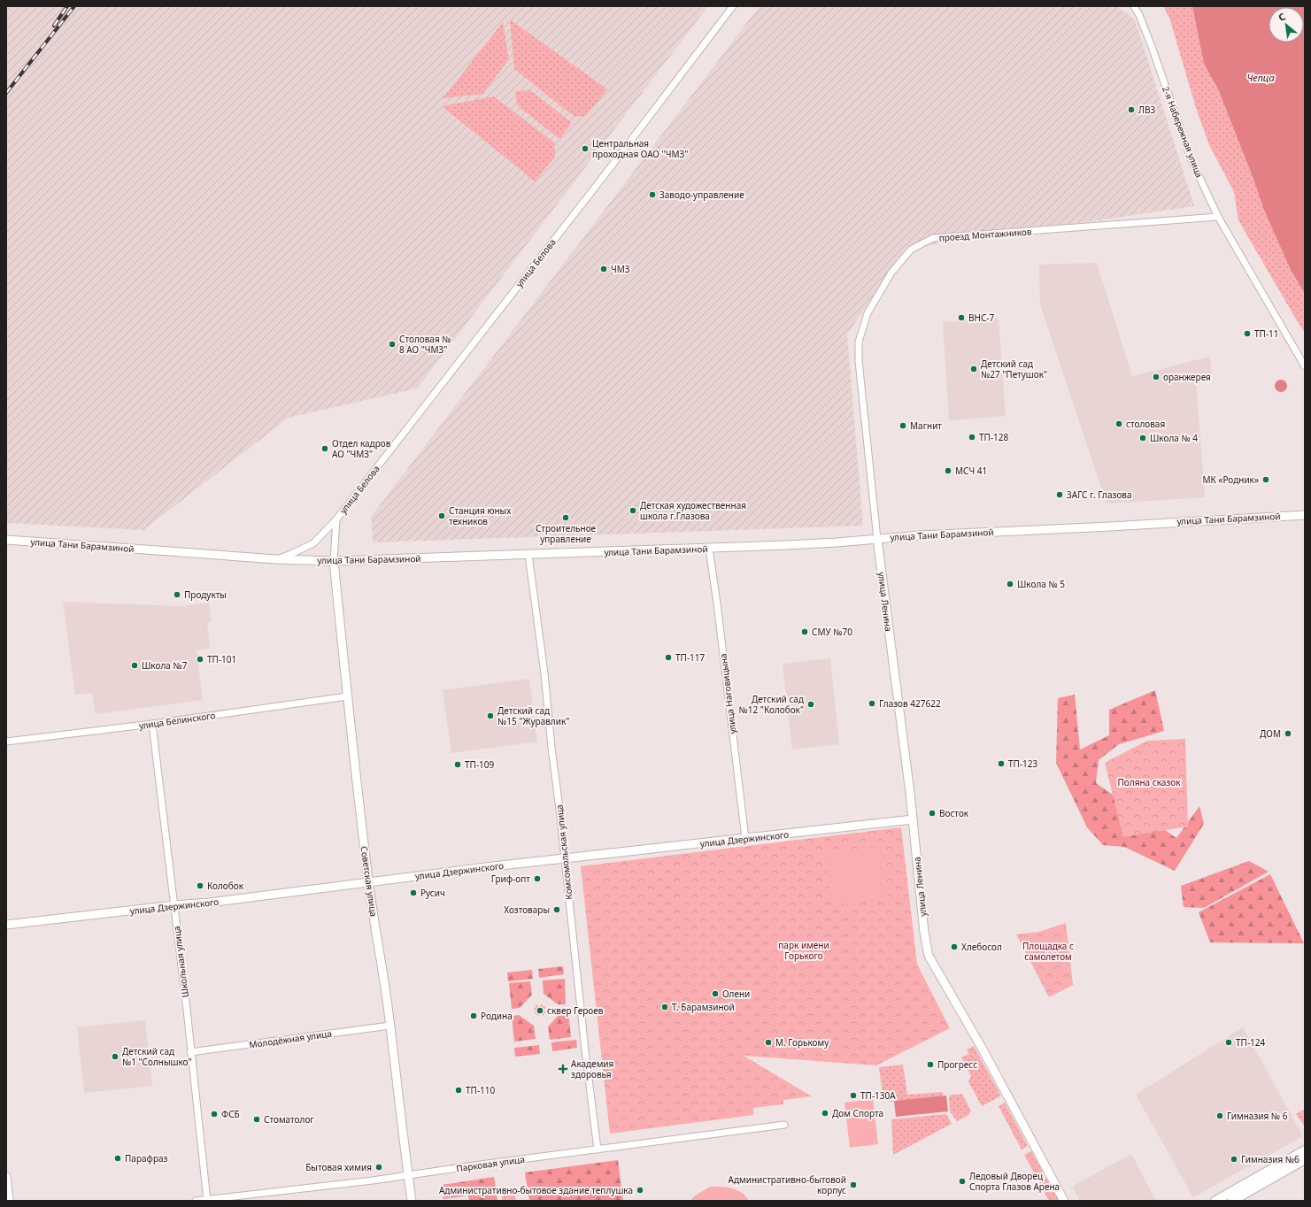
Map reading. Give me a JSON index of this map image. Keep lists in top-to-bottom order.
{
  "streets": {
    "street": [
      "2-я Набережная улица",
      "проезд Монтажников",
      "улица Белова",
      "улица Тани Барамзиной",
      "улица Ленина",
      "улица Наговицына",
      "улица Белинского",
      "улица Дзержинского",
      "Комсомольская улица",
      "Советская улица",
      "Школьная улица",
      "Молодёжная улица",
      "Парковая улица"
    ]
  },
  "crossings": [
    ["2-я Набережная улица", "проезд Монтажников"],
    ["проезд Монтажников", "улица Тани Барамзиной"],
    ["проезд Монтажников", "улица Ленина"],
    ["улица Белова", "улица Тани Барамзиной"],
    ["улица Белова", "Советская улица"],
    ["улица Тани Барамзиной", "улица Ленина"],
    ["улица Тани Барамзиной", "улица Наговицына"],
    ["улица Тани Барамзиной", "Комсомольская улица"],
    ["улица Тани Барамзиной", "Советская улица"],
    ["улица Ленина", "улица Дзержинского"],
    ["улица Наговицына", "улица Дзержинского"],
    ["улица Белинского", "Советская улица"],
    ["улица Белинского", "Школьная улица"],
    ["улица Дзержинского", "Комсомольская улица"],
    ["улица Дзержинского", "Советская улица"],
    ["улица Дзержинского", "Школьная улица"],
    ["Комсомольская улица", "Парковая улица"],
    ["Советская улица", "Молодёжная улица"],
    ["Советская улица", "Парковая улица"],
    ["Школьная улица", "Молодёжная улица"],
    ["Школьная улица", "Парковая улица"]
  ],
  "water": ["Чепца"],
  "parks": ["Поляна сказок", "парк имени Горького", "Площадка с самолетом"],
  "places": {
    "other": [
      "ЛВЗ",
      "Центральная проходная ОАО \"ЧМЗ\"",
      "Заводо-управление",
      "ЧМЗ",
      "ВНС-7",
      "ТП-11",
      "Столовая № 8 АО \"ЧМЗ\"",
      "Детский сад №27 \"Петушок\"",
      "оранжерея",
      "столовая",
      "Магнит",
      "ТП-128",
      "Школа № 4",
      "Отдел кадров АО \"ЧМЗ\"",
      "МСЧ 41",
      "МК «Родник»",
      "ЗАГС г. Глазова",
      "Детская художественная школа г.Глазова",
      "Станция юных техников",
      "Строительное управление",
      "Школа № 5",
      "Продукты",
      "СМУ №70",
      "ТП-117",
      "ТП-101",
      "Школа №7",
      "Глазов 427622",
      "Детский сад №12 \"Колобок\"",
      "Детский сад №15 \"Журавлик\"",
      "ДОМ",
      "ТП-123",
      "ТП-109",
      "Восток",
      "Гриф-опт",
      "Колобок",
      "Русич",
      "Хозтовары",
      "Хлебосол",
      "Олени",
      "Т. Барамзиной",
      "сквер Героев",
      "Родина",
      "М. Горькому",
      "ТП-124",
      "Детский сад №1 \"Солнышко\"",
      "Прогресс",
      "ТП-110",
      "ТП-130А",
      "Дом Спорта",
      "ФСБ",
      "Гимназия № 6",
      "Стоматолог",
      "Парафраз",
      "Гимназия №6",
      "Бытовая химия",
      "Ледовый Дворец Спорта Глазов Арена",
      "Административно-бытовой корпус",
      "Административно-бытовое здание теплушка"
    ],
    "health": ["Академия здоровья"]
  },
  "north": "top left"
}
